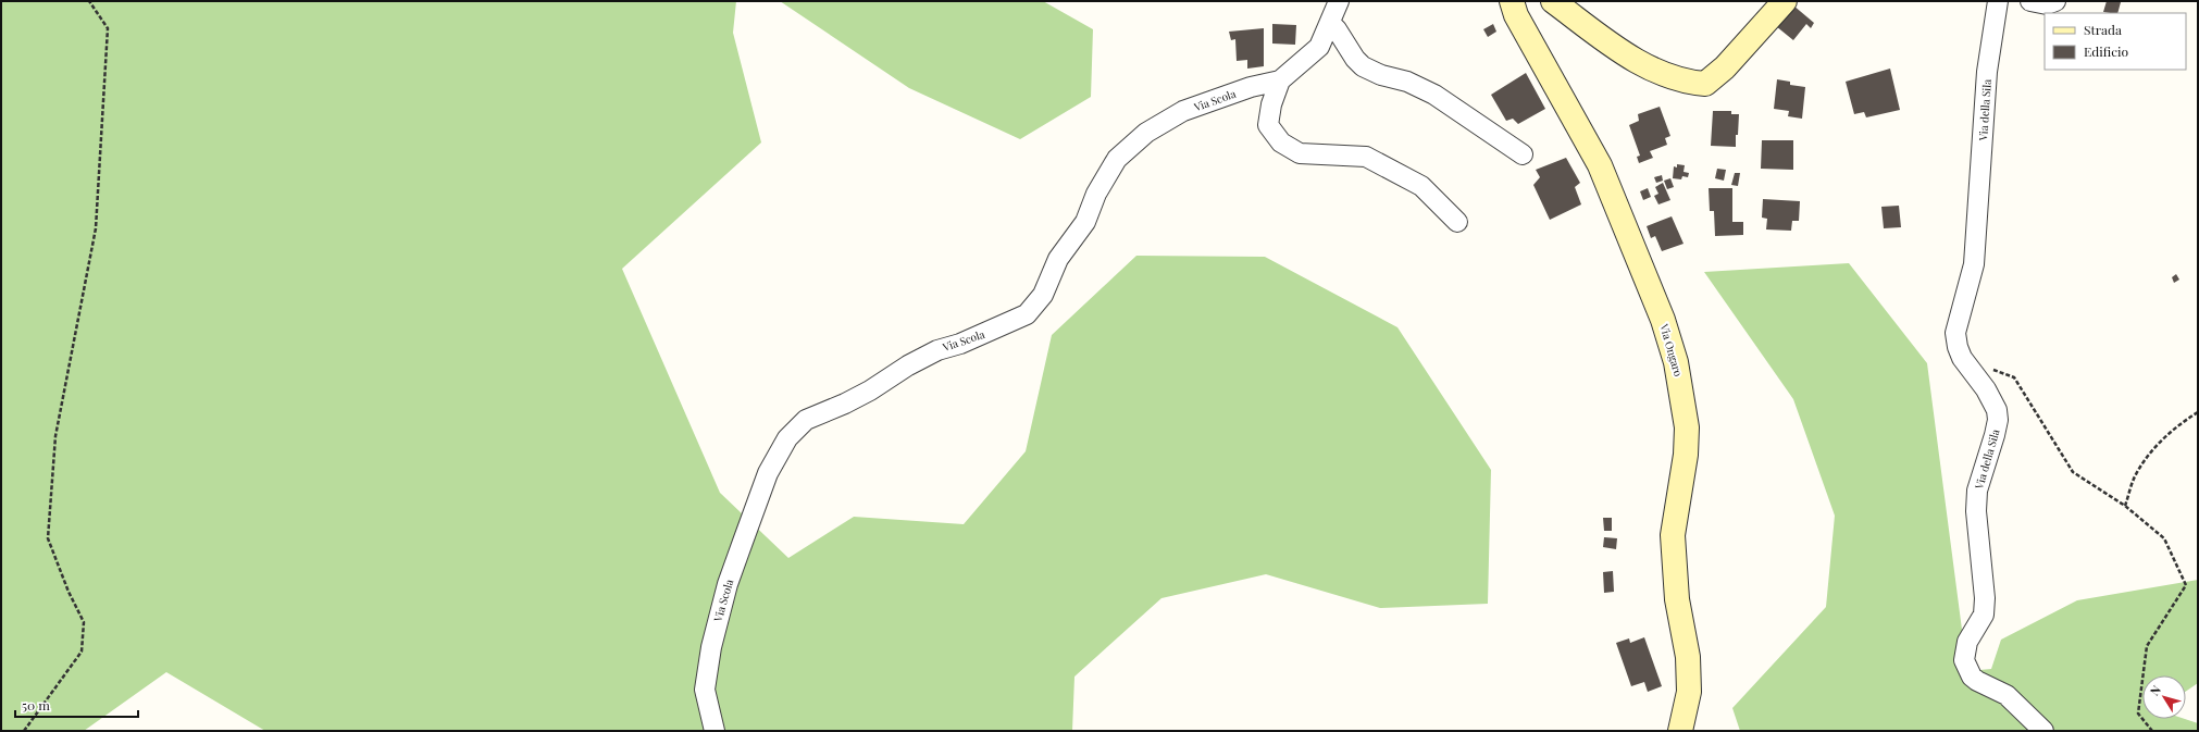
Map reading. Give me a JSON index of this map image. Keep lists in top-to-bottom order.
{
  "streets": {
    "main road": ["Via Ongaro"],
    "street": ["Via Scola", "Via della Sila"]
  },
  "legend": ["Strada", "Edificio"],
  "scale_bar": "50 m",
  "north": "top left"
}
